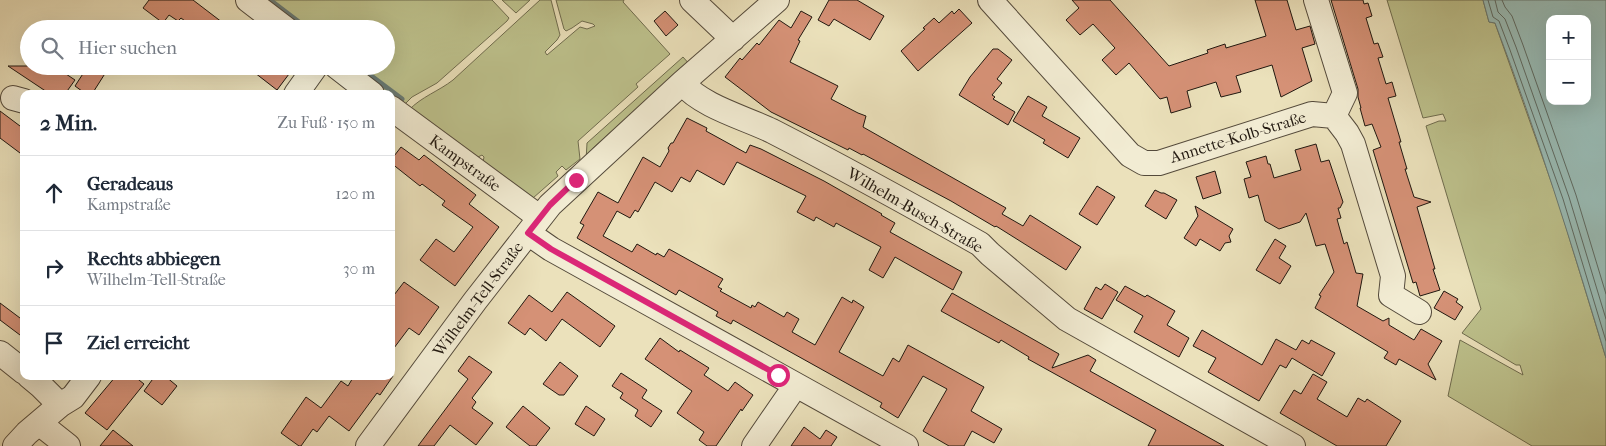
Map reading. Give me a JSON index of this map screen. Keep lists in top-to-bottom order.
{
  "streets": {
    "street": [
      "Annette-Kolb-Straße",
      "Kampstraße",
      "Wilhelm-Busch-Straße",
      "Wilhelm-Tell-Straße"
    ]
  },
  "crossings": [
    ["Kampstraße", "Wilhelm-Tell-Straße"],
    ["Wilhelm-Busch-Straße", "Wilhelm-Tell-Straße"]
  ],
  "page": {
    "map_buttons": ["+", "−"],
    "search": "Hier suchen",
    "heading": ["2 Min.", "Zu Fuß · 150 m"],
    "list": [
      ["Geradeaus", "Kampstraße", "120 m"],
      ["Rechts abbiegen", "Wilhelm-Tell-Straße", "30 m"],
      "Ziel erreicht"
    ]
  }
}
